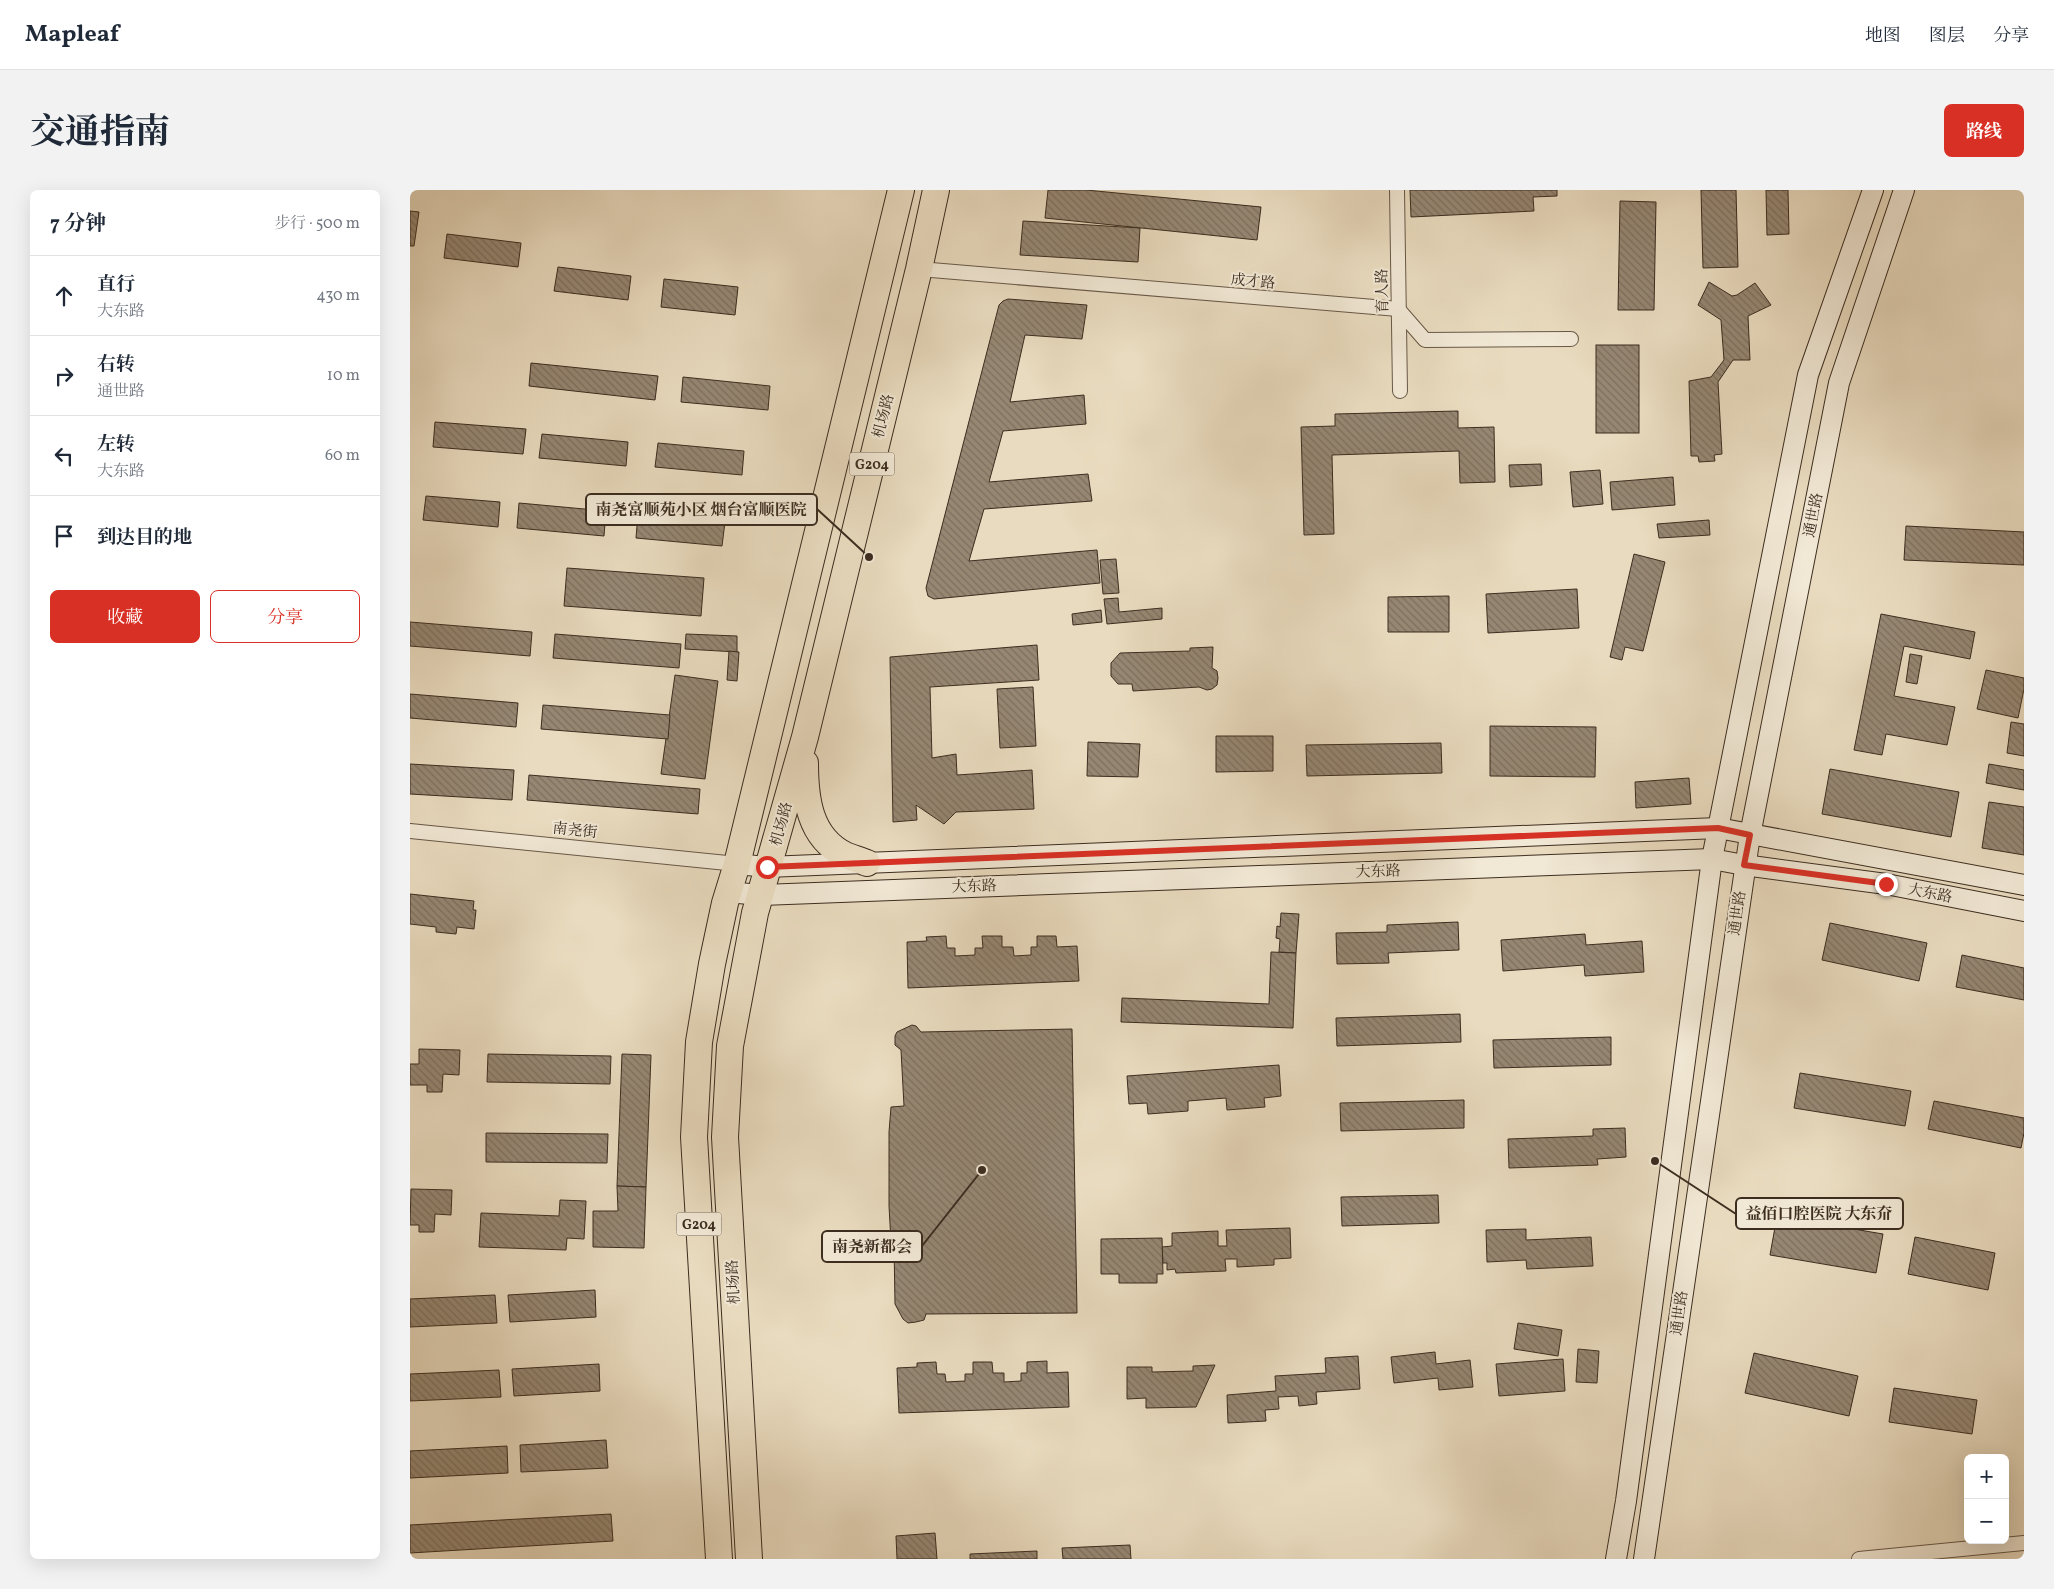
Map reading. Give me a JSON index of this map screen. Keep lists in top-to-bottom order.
{
  "streets": {
    "highway": ["机场路", "G204"],
    "main road": ["通世路", "大东路"],
    "street": ["成才路", "育人路", "南尧街"]
  },
  "crossings": [
    ["成才路", "育人路"],
    ["成才路", "机场路"],
    ["机场路", "南尧街"],
    ["机场路", "大东路"],
    ["通世路", "大东路"],
    ["南尧街", "大东路"]
  ],
  "places": ["南尧富顺苑小区 烟台富顺医院", "益佰口腔医院 大东夼", "南尧新都会"],
  "page": {
    "header": "Mapleaf",
    "nav": ["地图", "图层", "分享"],
    "title": "交通指南",
    "buttons": [
      "路线",
      ["收藏", "分享"]
    ],
    "heading": ["7 分钟", "步行 · 500 m"],
    "list": [
      ["直行", "大东路", "430 m"],
      ["右转", "通世路", "10 m"],
      ["左转", "大东路", "60 m"],
      "到达目的地"
    ],
    "map_buttons": ["+", "−"]
  }
}
